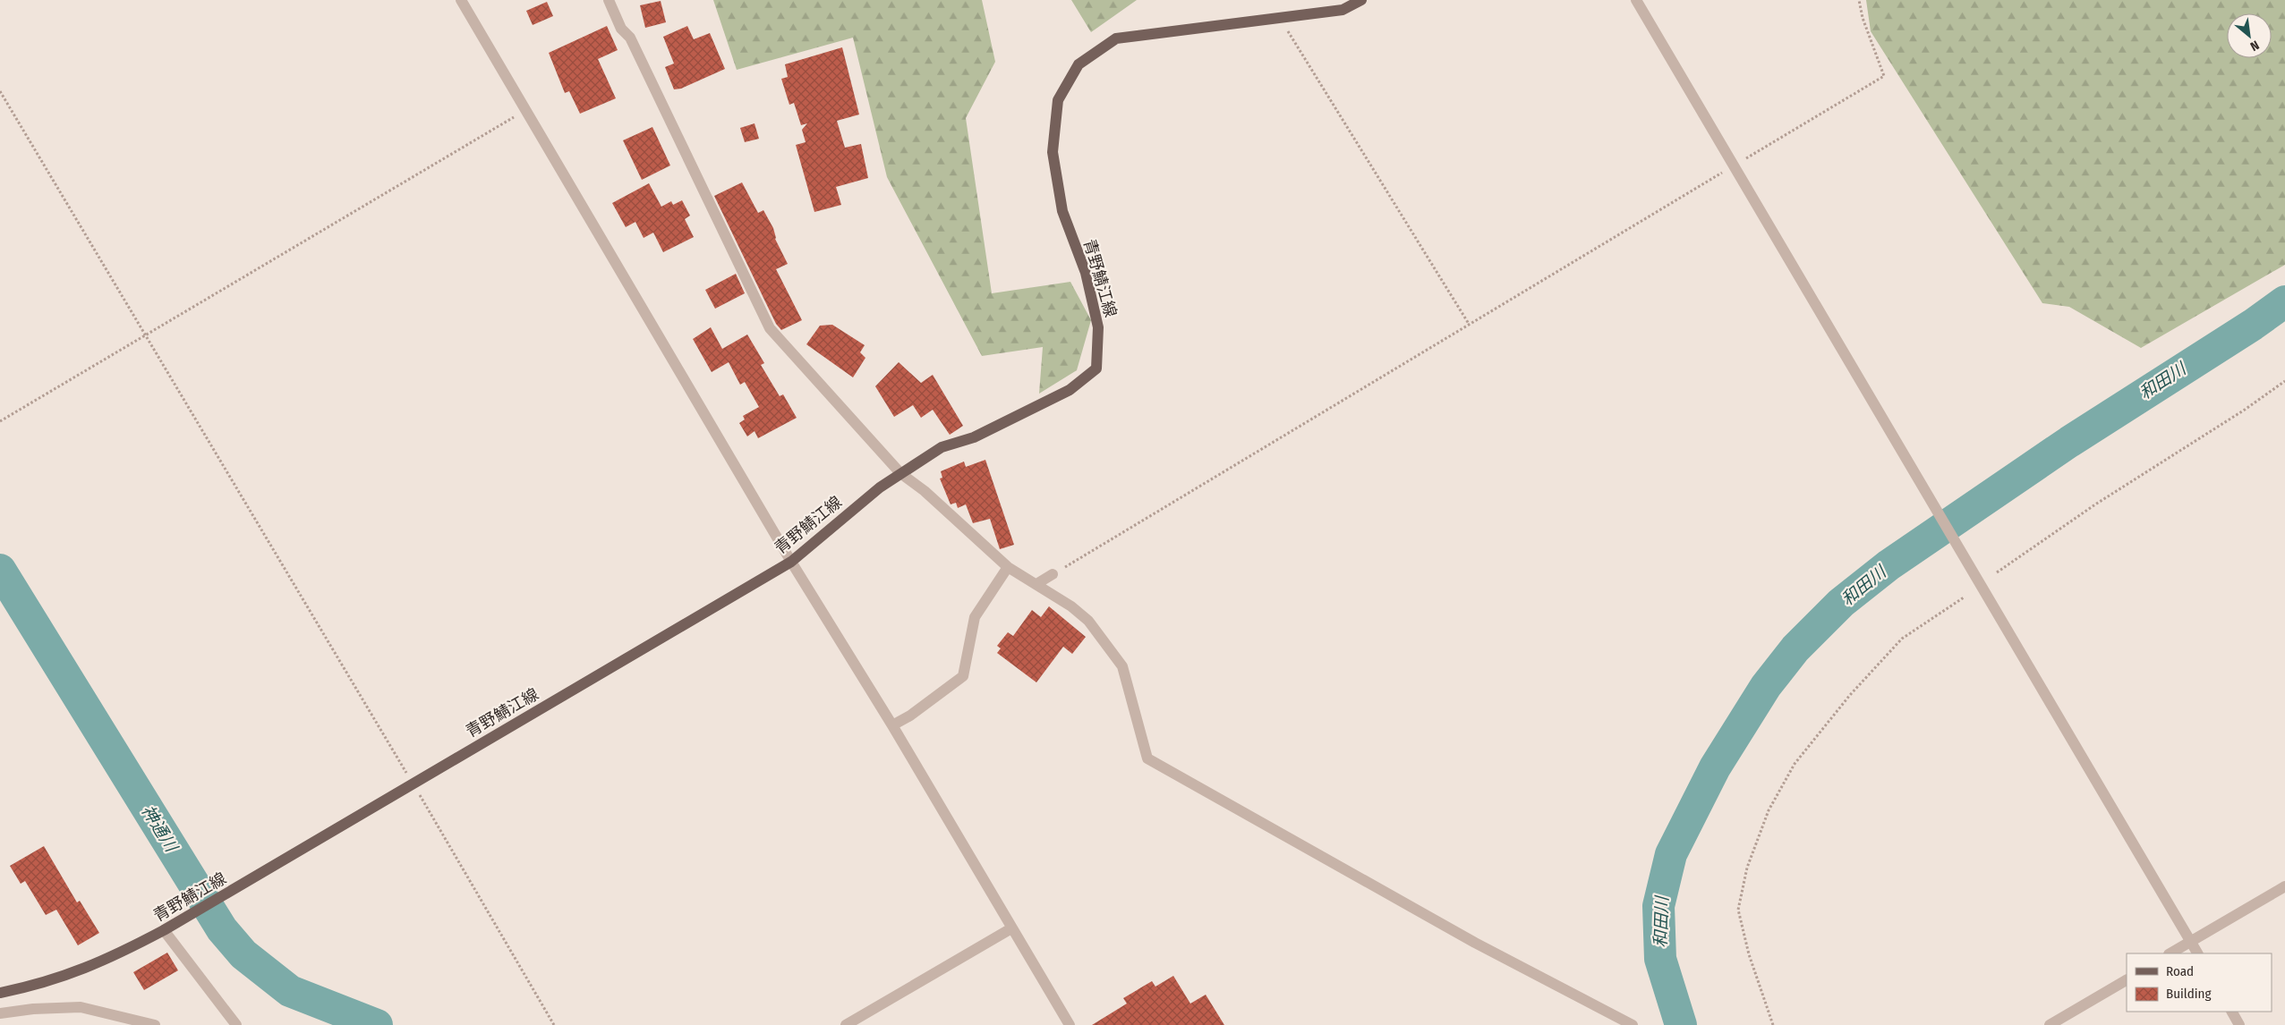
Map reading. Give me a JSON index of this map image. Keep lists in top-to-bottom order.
{
  "streets": {
    "main road": ["青野鯖江線"]
  },
  "water": ["和田川", "神通川"],
  "legend": ["Road", "Building"],
  "north": "bottom right"
}
